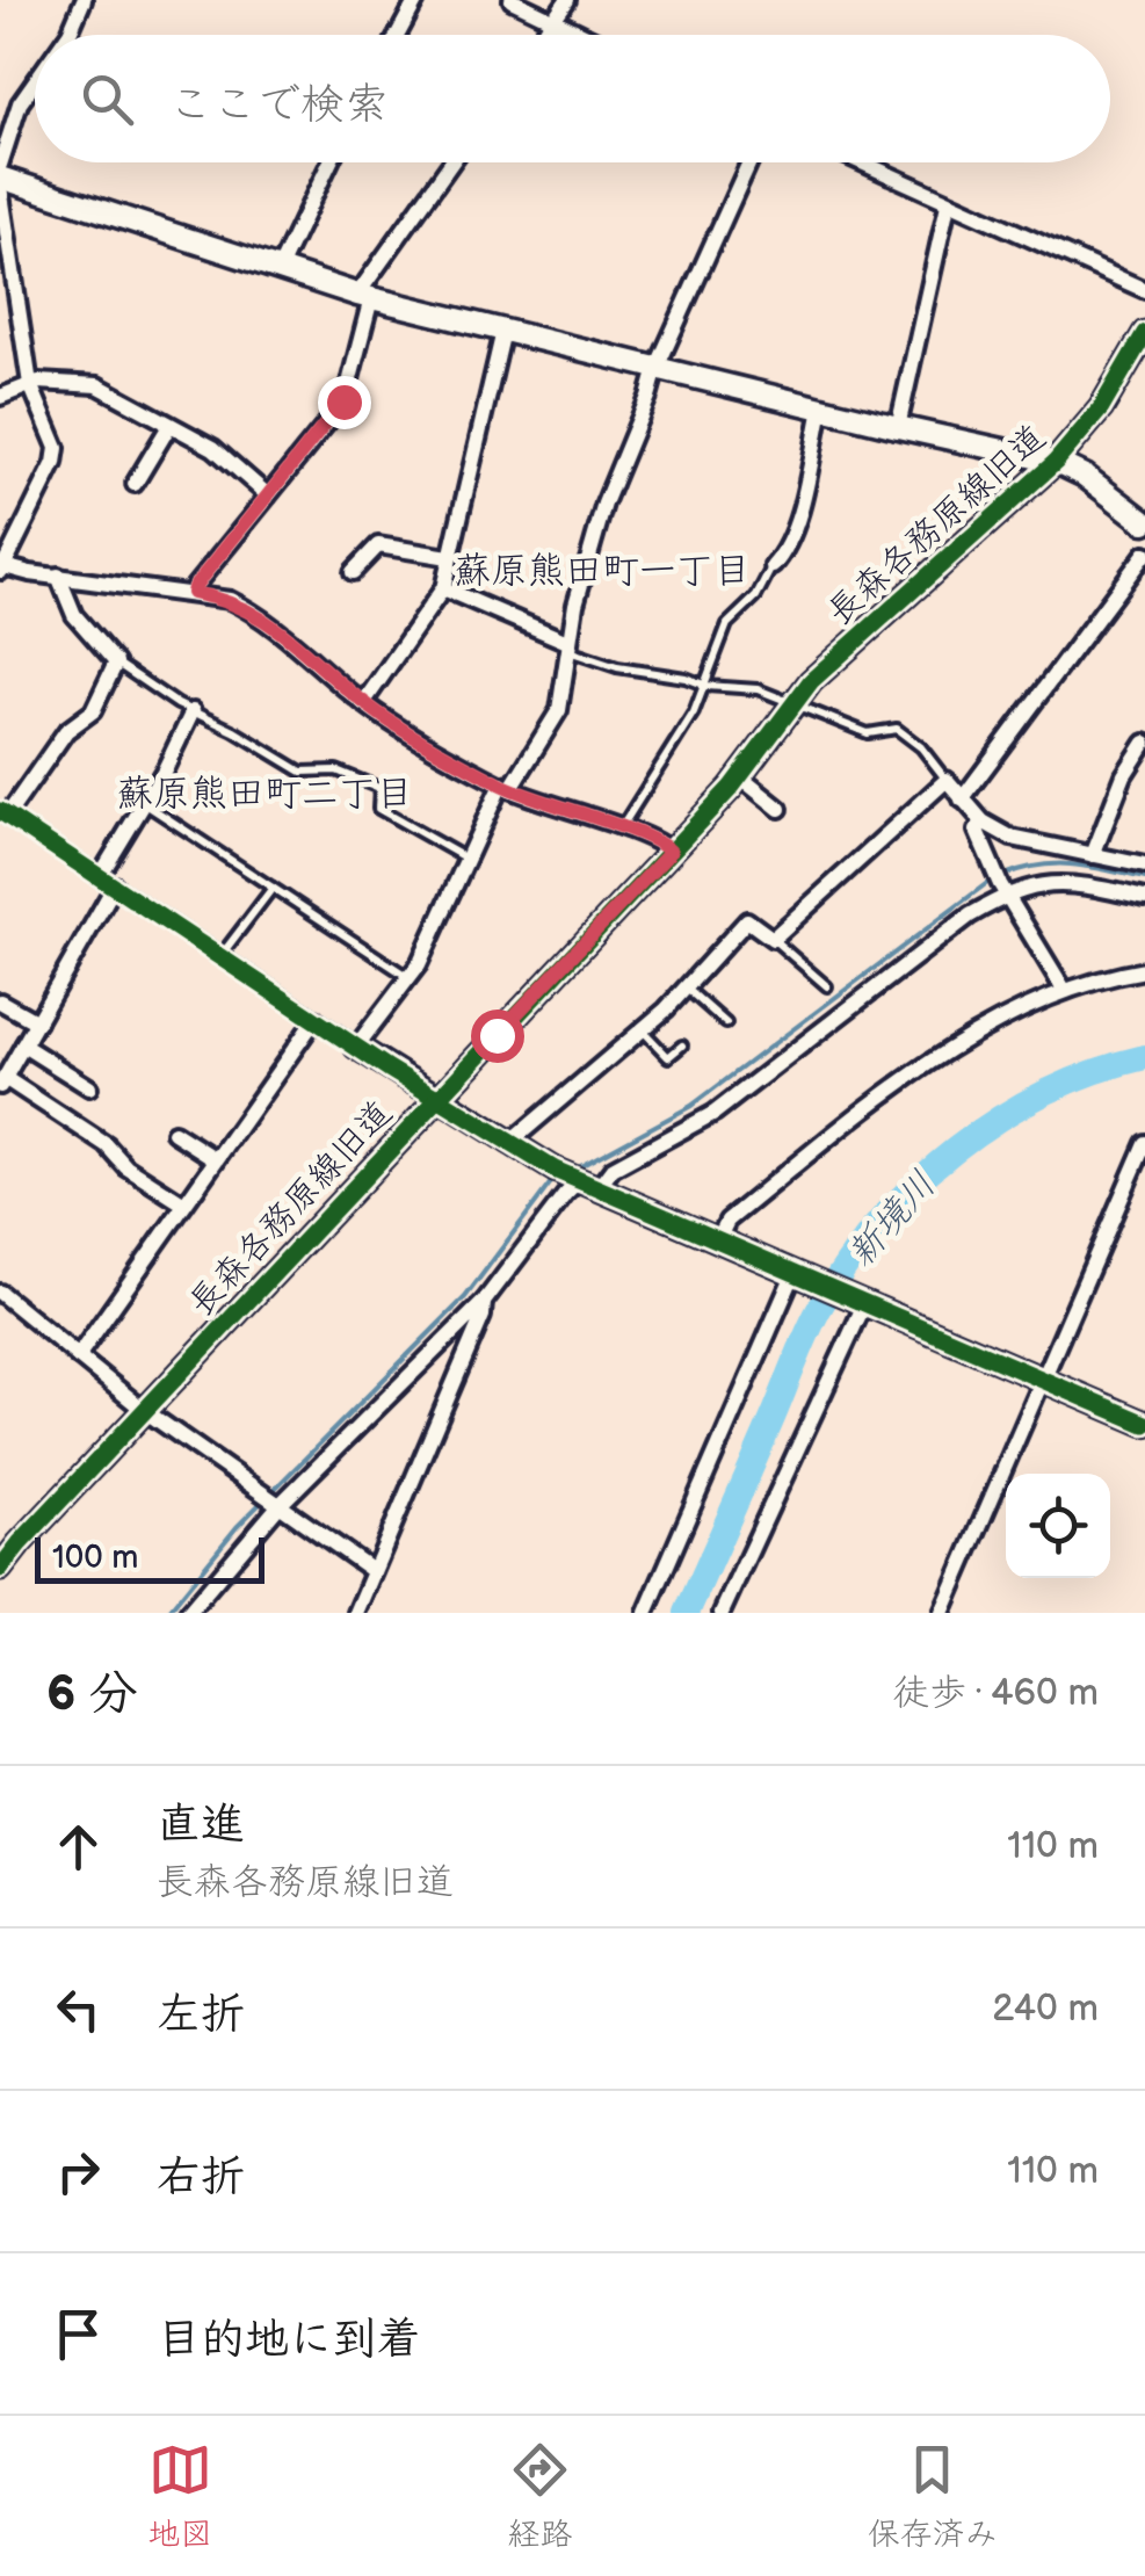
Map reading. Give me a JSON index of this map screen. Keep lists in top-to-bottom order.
{
  "streets": {
    "street": ["長森各務原線旧道"]
  },
  "districts": ["蘇原熊田町一丁目", "蘇原熊田町二丁目"],
  "water": ["新境川"],
  "scale_bar": "100 m",
  "page": {
    "search": "ここで検索",
    "scale": "100 m",
    "heading": ["6 分", "徒歩 · 460 m"],
    "list": [
      ["直進", "長森各務原線旧道", "110 m"],
      ["左折", "240 m"],
      ["右折", "110 m"],
      "目的地に到着"
    ],
    "nav": ["地図", "経路", "保存済み"]
  }
}
